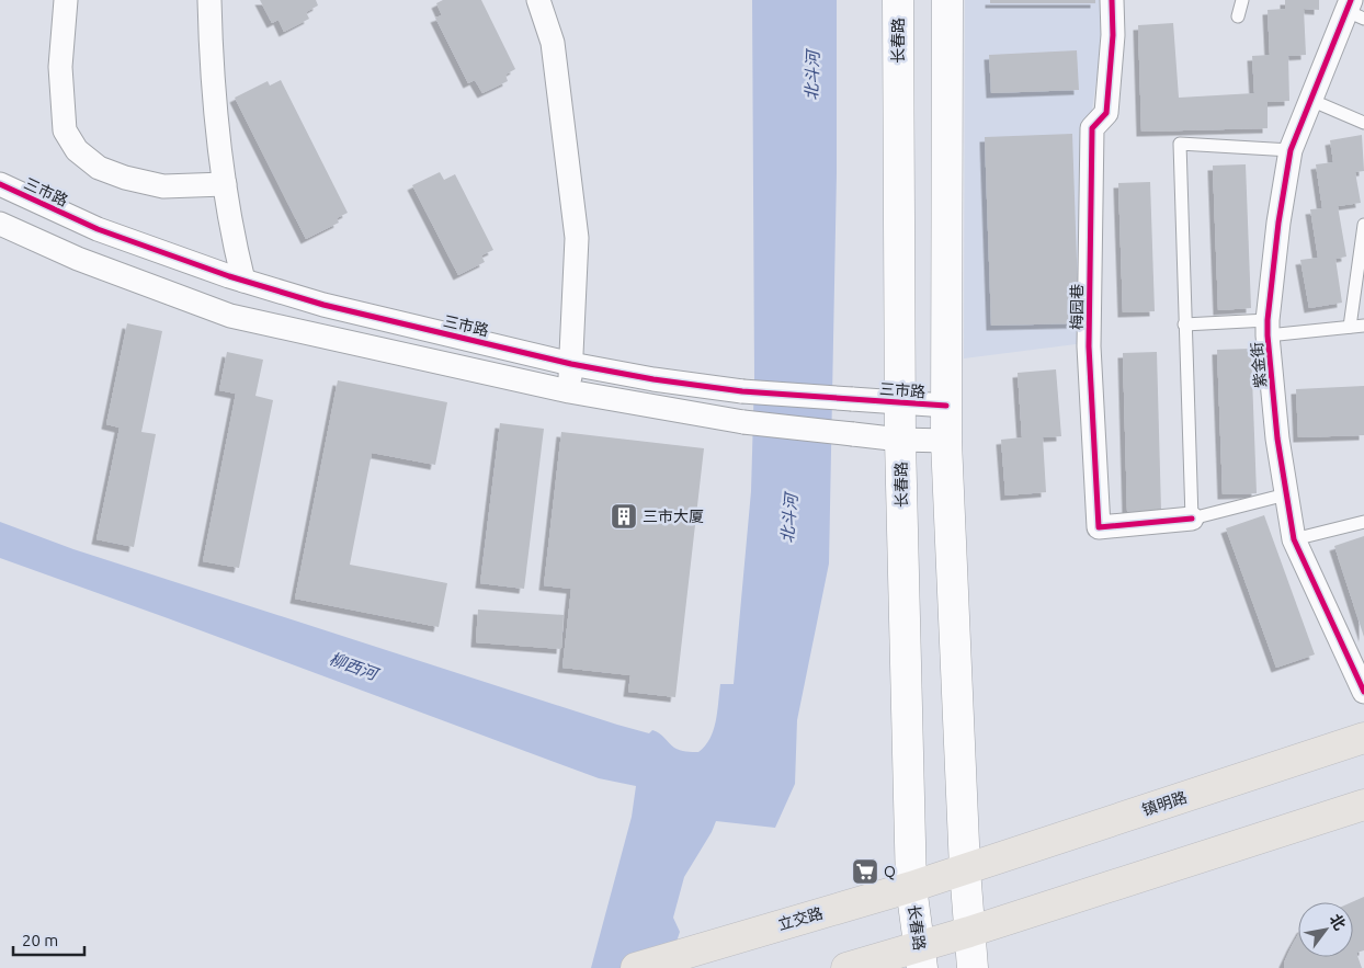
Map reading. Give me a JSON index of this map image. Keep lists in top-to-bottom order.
{
  "streets": {
    "main road": ["长春路", "镇明路", "立交路"],
    "street": ["三市路", "梅园巷", "紫金街"]
  },
  "crossings": [
    ["长春路", "三市路"],
    ["长春路", "立交路"],
    ["镇明路", "立交路"]
  ],
  "water": ["北斗河", "柳西河"],
  "places": {
    "building": ["三市大厦"],
    "supermarket": ["Q"]
  },
  "scale_bar": "20 m",
  "north": "top right"
}
